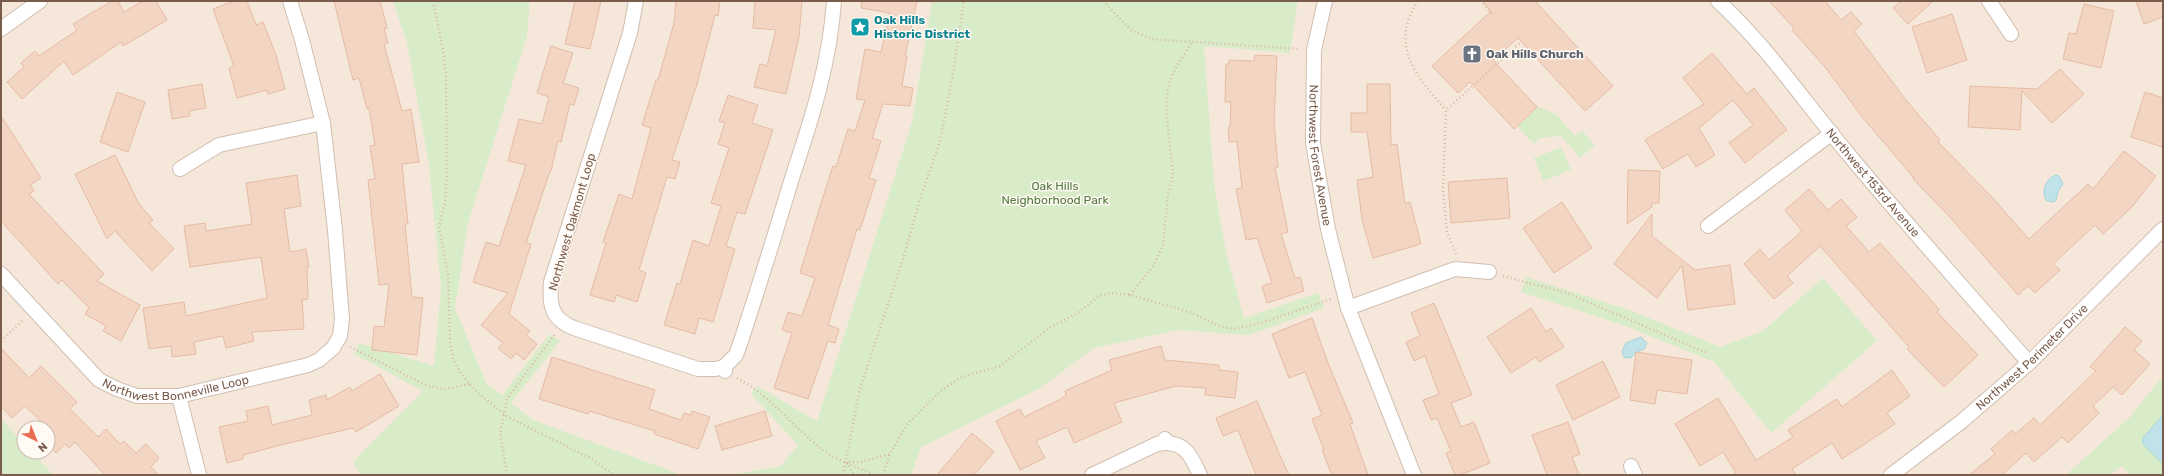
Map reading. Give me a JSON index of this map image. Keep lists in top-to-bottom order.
{
  "streets": {
    "street": [
      "Northwest Forest Avenue",
      "Northwest 153rd Avenue",
      "Northwest Oakmont Loop",
      "Northwest Perimeter Drive",
      "Northwest Bonneville Loop"
    ]
  },
  "crossings": [
    ["Northwest 153rd Avenue", "Northwest Perimeter Drive"]
  ],
  "parks": ["Oak Hills Neighborhood Park"],
  "places": {
    "place": ["Oak Hills Historic District"],
    "church": ["Oak Hills Church"]
  },
  "north": "bottom right"
}
